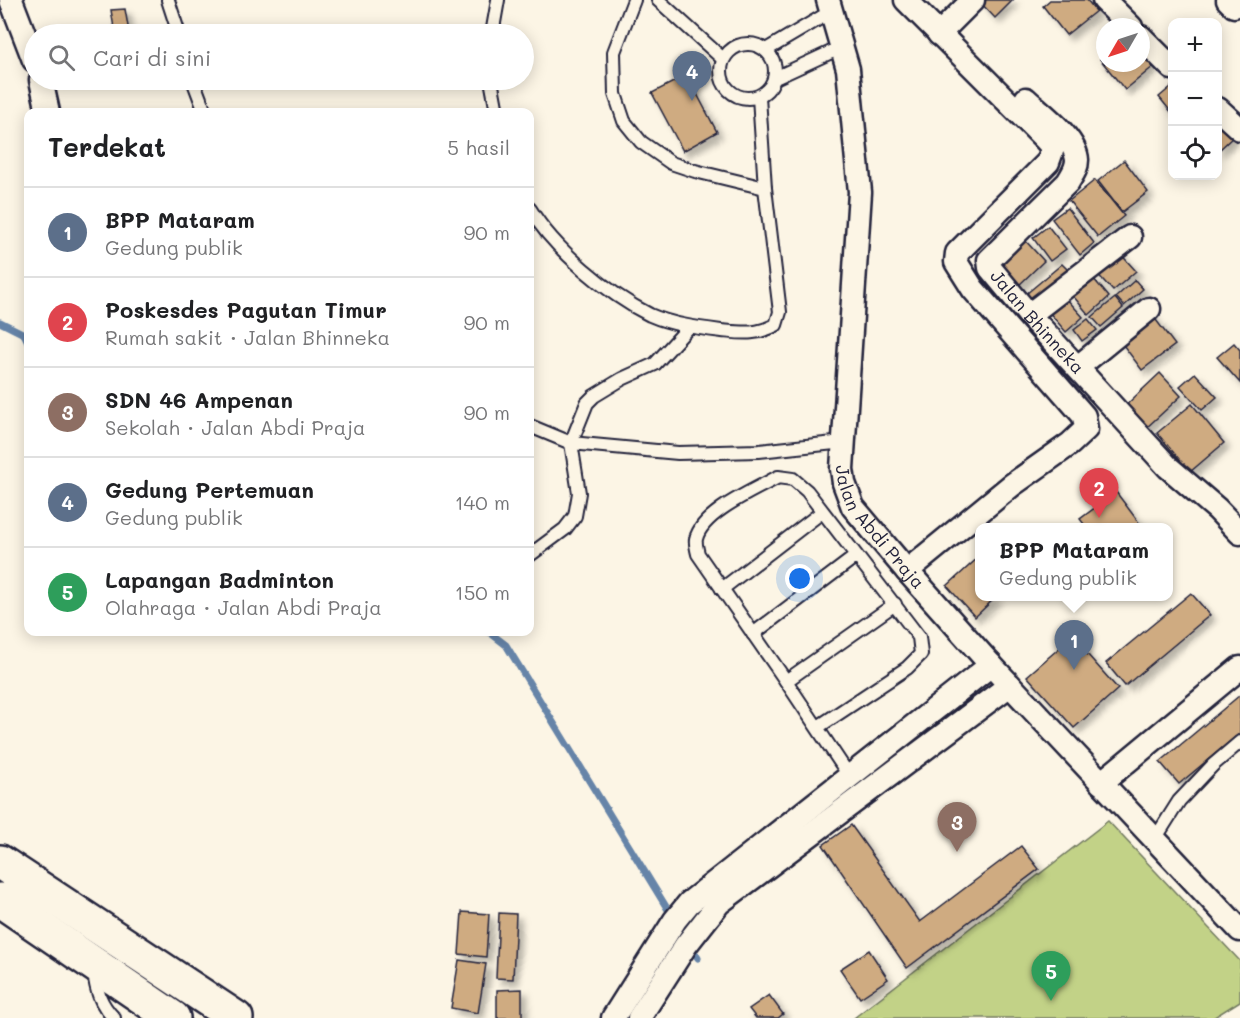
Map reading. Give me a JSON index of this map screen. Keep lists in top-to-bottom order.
{
  "streets": {
    "street": ["Jalan Bhinneka", "Jalan Abdi Praja"]
  },
  "north": "bottom left",
  "page": {
    "map_buttons": ["+", "−"],
    "search": "Cari di sini",
    "pins": [
      "4",
      "2",
      "1",
      "3",
      "5"
    ],
    "heading": ["Terdekat", "5 hasil"],
    "list": [
      {
        "mark": "1",
        "name": "BPP Mataram",
        "note": "Gedung publik",
        "value": "90 m"
      },
      {
        "mark": "2",
        "name": "Poskesdes Pagutan Timur",
        "note": "Rumah sakit · Jalan Bhinneka",
        "value": "90 m"
      },
      {
        "mark": "3",
        "name": "SDN 46 Ampenan",
        "note": "Sekolah · Jalan Abdi Praja",
        "value": "90 m"
      },
      {
        "mark": "4",
        "name": "Gedung Pertemuan",
        "note": "Gedung publik",
        "value": "140 m"
      },
      {
        "mark": "5",
        "name": "Lapangan Badminton",
        "note": "Olahraga · Jalan Abdi Praja",
        "value": "150 m"
      }
    ],
    "popup": ["BPP Mataram", "Gedung publik"]
  }
}
